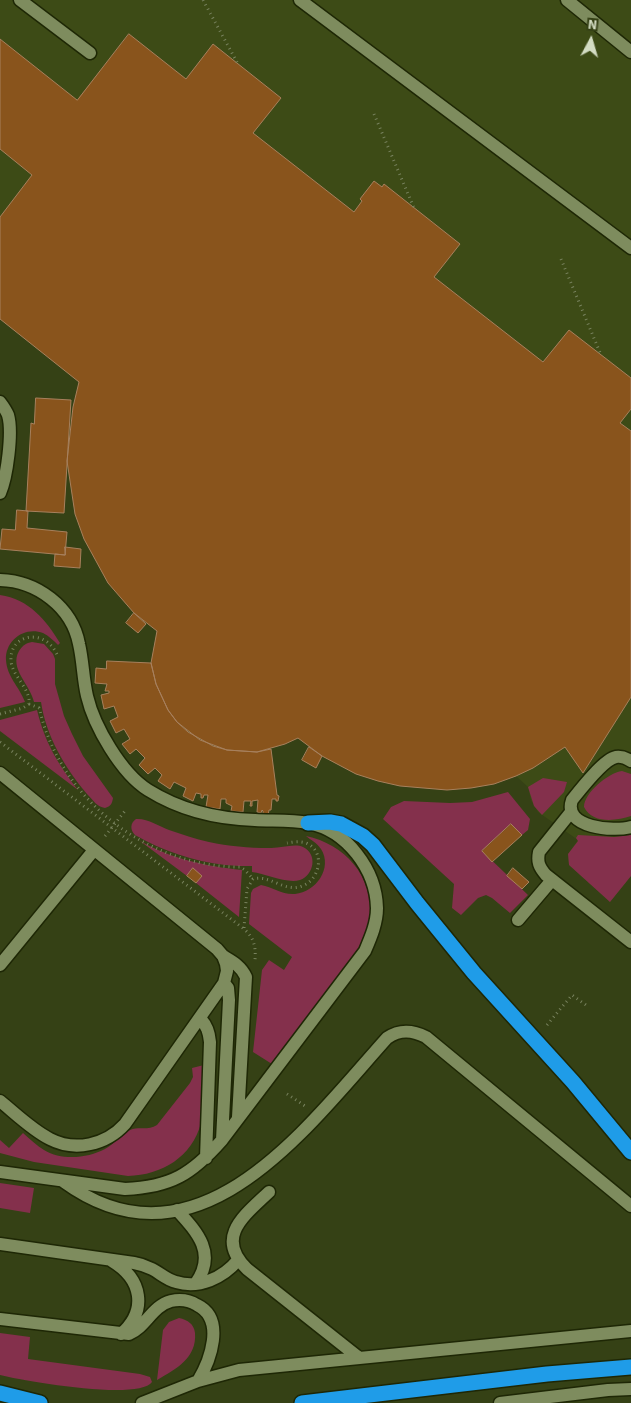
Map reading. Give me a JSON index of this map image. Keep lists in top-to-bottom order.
{
  "north": "top"
}
